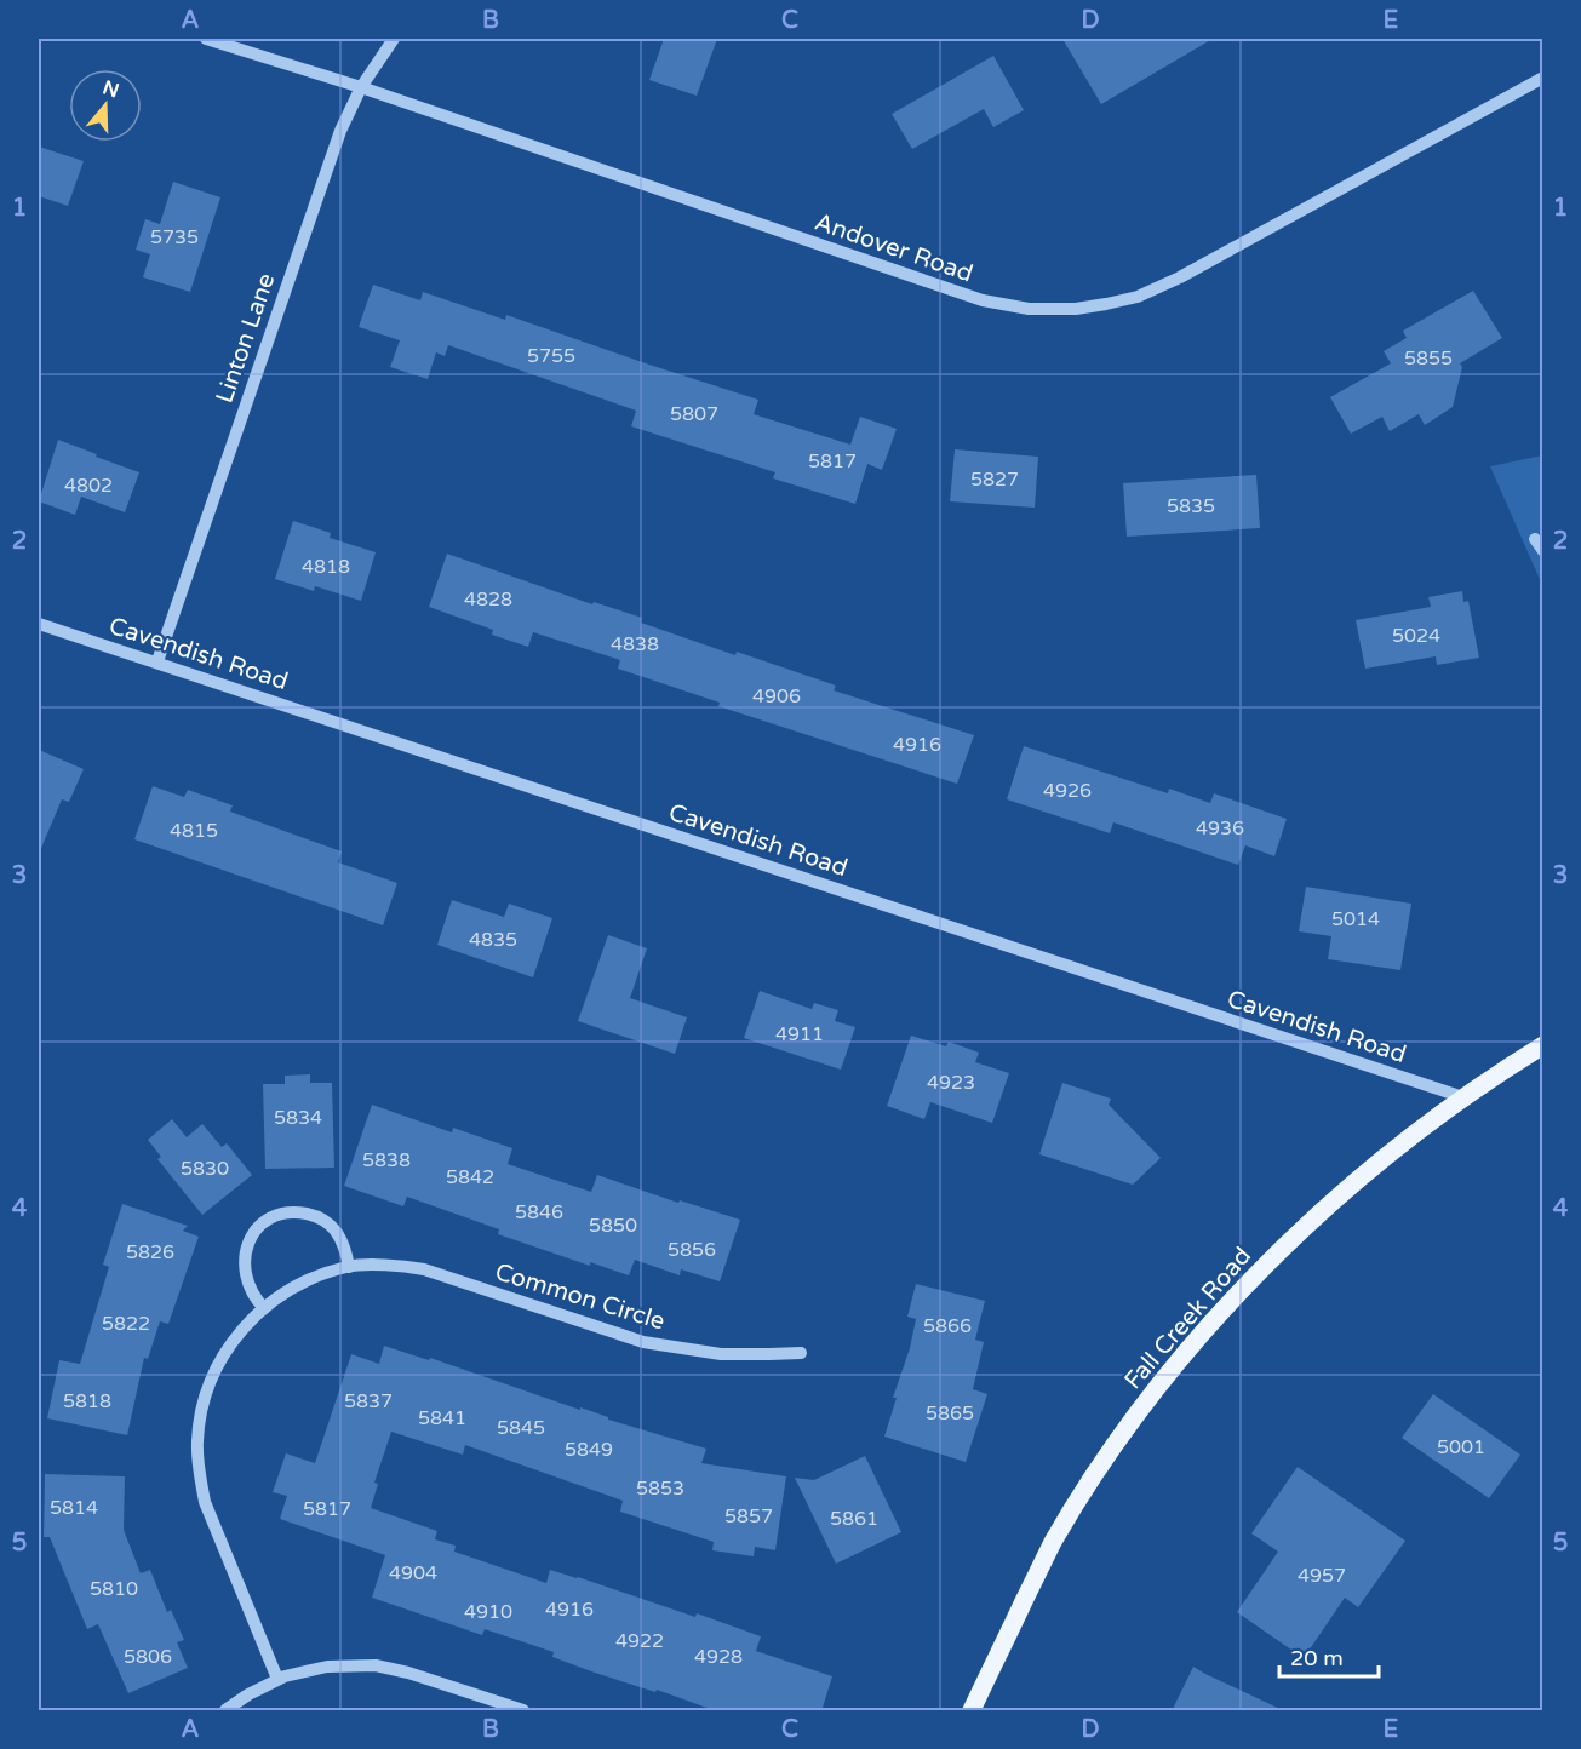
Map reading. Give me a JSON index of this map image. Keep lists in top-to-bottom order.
{
  "streets": {
    "main road": ["Fall Creek Road"],
    "street": [
      "Andover Road",
      "Linton Lane",
      "Cavendish Road",
      "Common Circle"
    ]
  },
  "crossings": [
    ["Andover Road", "Linton Lane"],
    ["Linton Lane", "Cavendish Road"],
    ["Cavendish Road", "Fall Creek Road"]
  ],
  "house_numbers": [
    "5735",
    "5755",
    "5855",
    "5807",
    "5817",
    "5827",
    "4802",
    "5835",
    "4818",
    "4828",
    "5024",
    "4838",
    "4906",
    "4916",
    "4926",
    "4936",
    "4815",
    "5014",
    "4835",
    "4911",
    "4923",
    "5834",
    "5838",
    "5830",
    "5842",
    "5846",
    "5850",
    "5856",
    "5826",
    "5822",
    "5866",
    "5818",
    "5837",
    "5865",
    "5841",
    "5845",
    "5001",
    "5849",
    "5853",
    "5814",
    "5817",
    "5857",
    "5861",
    "4904",
    "4957",
    "5810",
    "4916",
    "4910",
    "4922",
    "5806",
    "4928"
  ],
  "scale_bar": "20 m",
  "north": "top",
  "grid": {
    "columns": [
      "A",
      "B",
      "C",
      "D",
      "E"
    ],
    "rows": [
      "1",
      "2",
      "3",
      "4",
      "5"
    ]
  }
}
